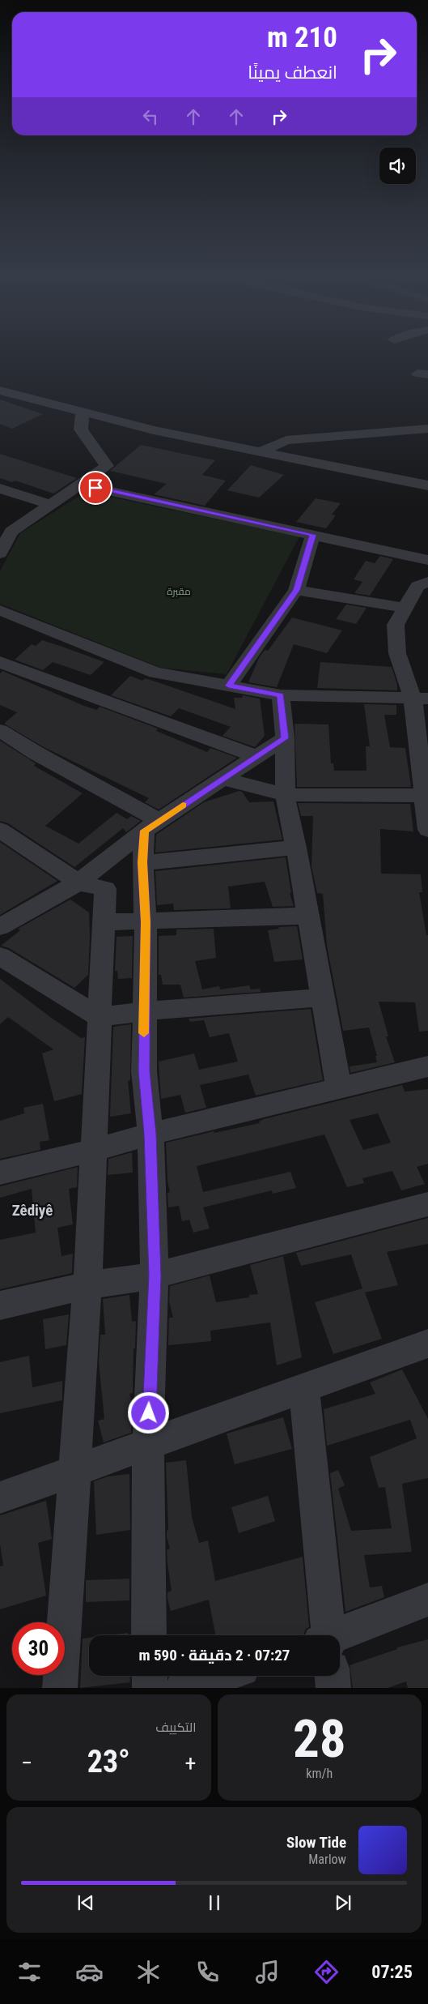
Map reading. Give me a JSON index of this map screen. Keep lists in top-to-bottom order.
{
  "districts": ["Zêdiyê"],
  "parks": ["مقبرة"],
  "page": {
    "turn": ["210 m", "انعطف يمينًا"],
    "limit": "30",
    "trip": "07:27 · 2 دقيقة · 590 m",
    "tile": [
      ["28", "km/h"],
      "التكييف"
    ],
    "heat": ["−", "23°", "+"],
    "song": ["Slow Tide", "Marlow"],
    "tabs": "07:25"
  }
}
